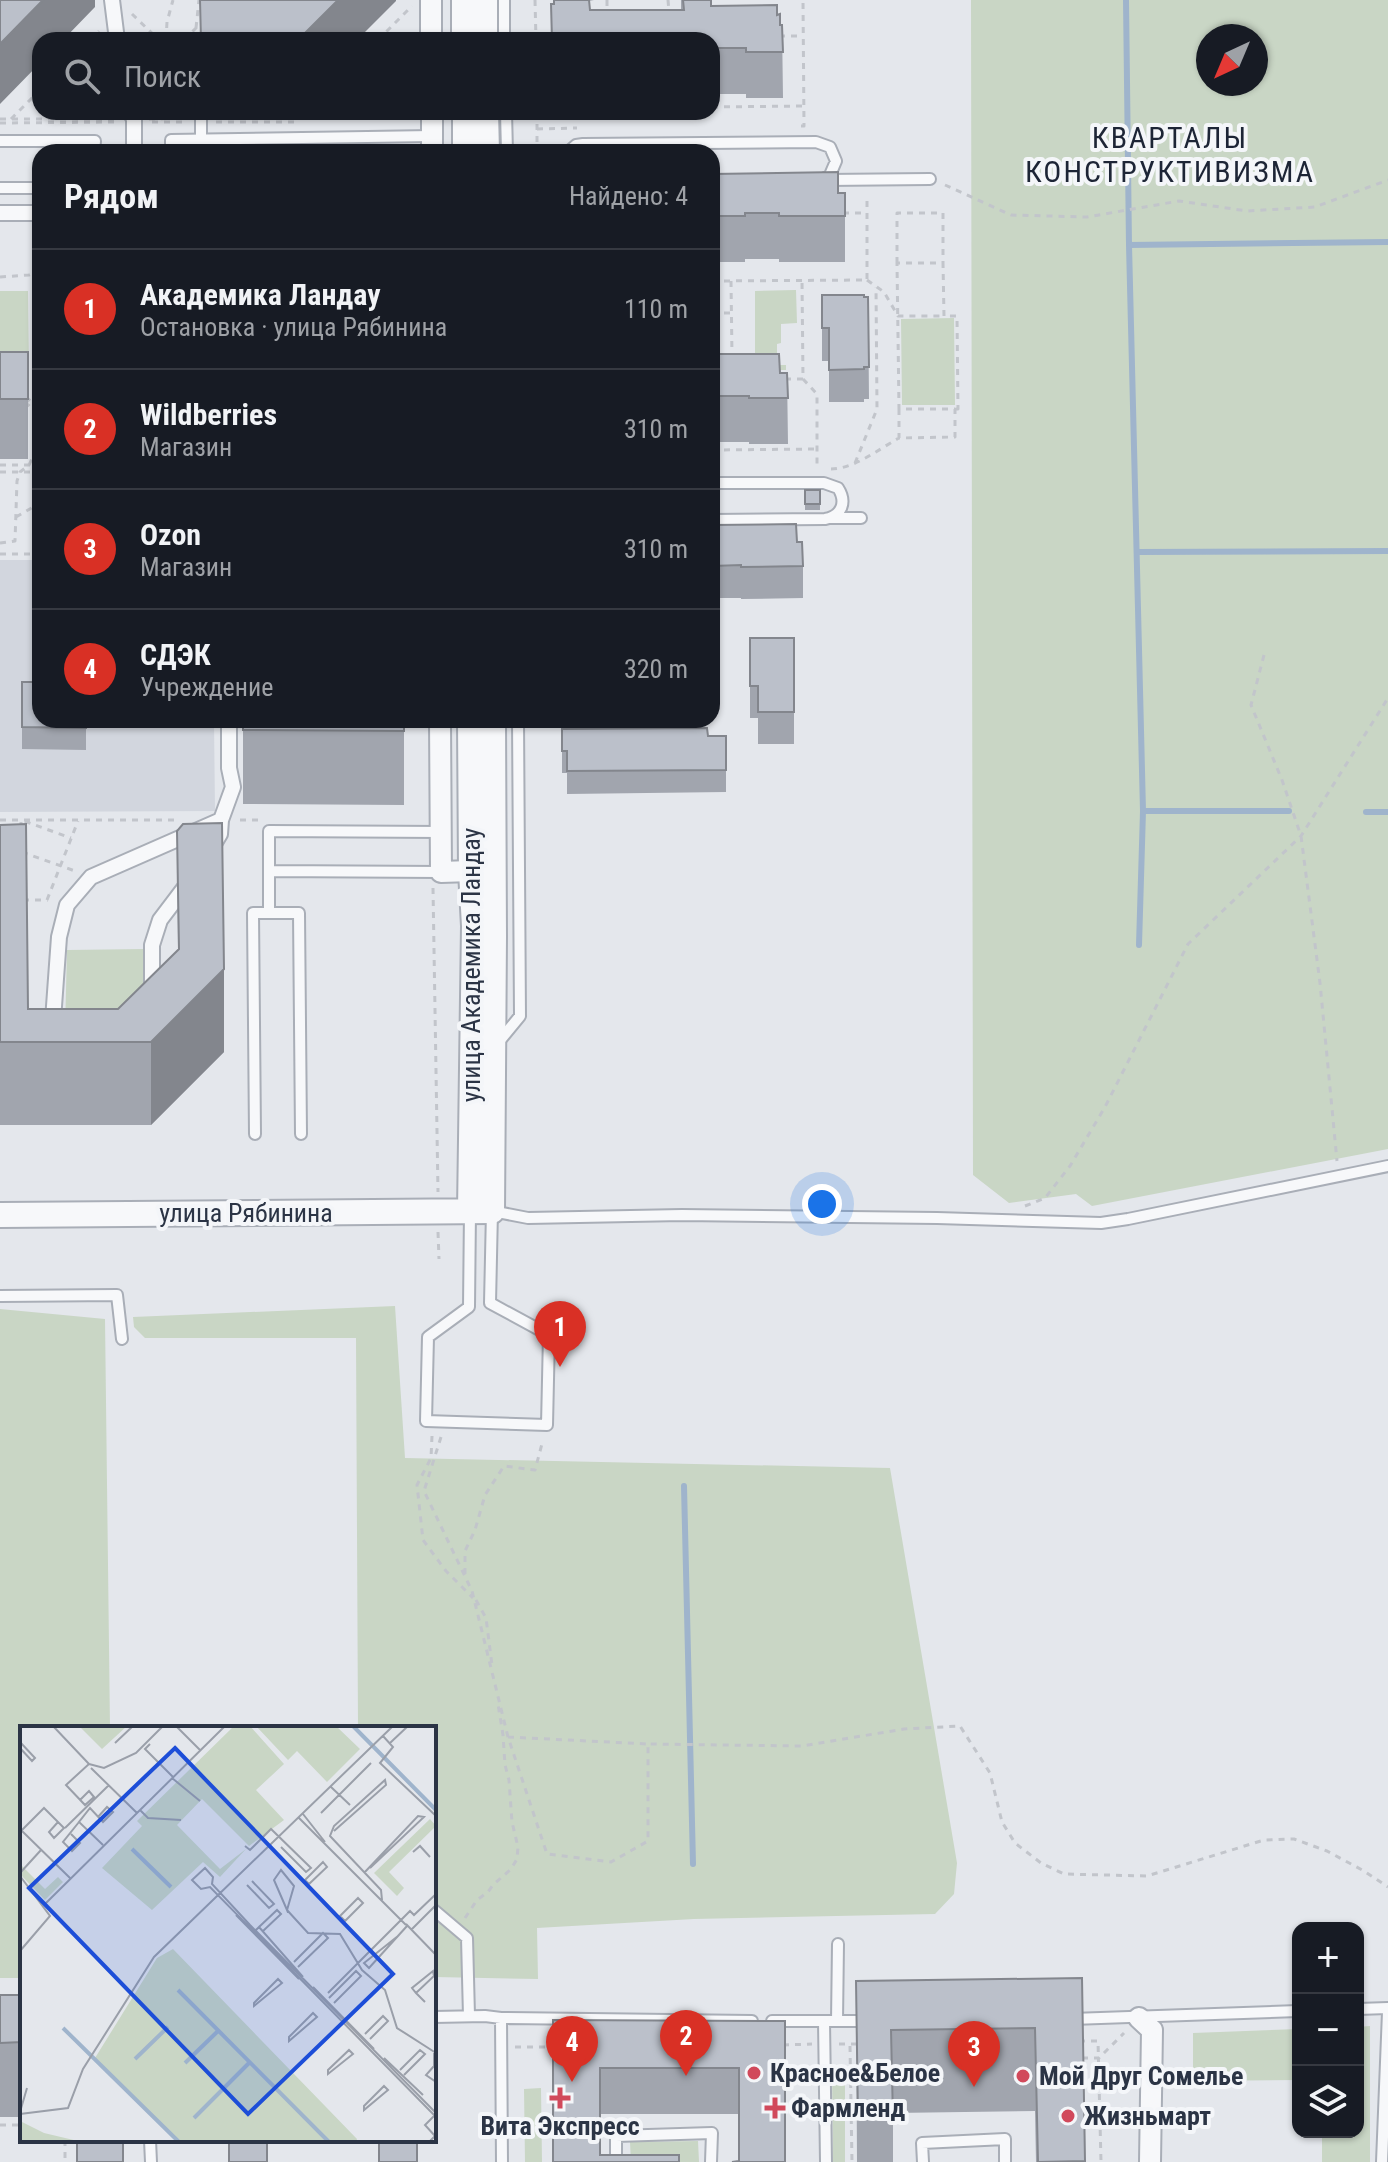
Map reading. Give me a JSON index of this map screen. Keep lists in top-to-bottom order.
{
  "streets": {
    "street": ["улица Академика Ландау", "улица Рябинина"]
  },
  "crossings": [
    ["улица Академика Ландау", "улица Рябинина"]
  ],
  "districts": ["КВАРТАЛЫ КОНСТРУКТИВИЗМА"],
  "places": {
    "other": ["Красное&Белое", "Мой Друг Сомелье", "Жизньмарт"],
    "health": ["Вита Экспресс", "Фармленд"]
  },
  "north": "bottom left",
  "page": {
    "search": "Поиск",
    "heading": ["Рядом", "Найдено: 4"],
    "list": [
      {
        "mark": "1",
        "name": "Академика Ландау",
        "note": "Остановка · улица Рябинина",
        "value": "110 m"
      },
      {
        "mark": "2",
        "name": "Wildberries",
        "note": "Магазин",
        "value": "310 m"
      },
      {
        "mark": "3",
        "name": "Ozon",
        "note": "Магазин",
        "value": "310 m"
      },
      {
        "mark": "4",
        "name": "СДЭК",
        "note": "Учреждение",
        "value": "320 m"
      }
    ],
    "pins": [
      "1",
      "2",
      "4",
      "3"
    ],
    "map_buttons": ["+", "−"]
  }
}
